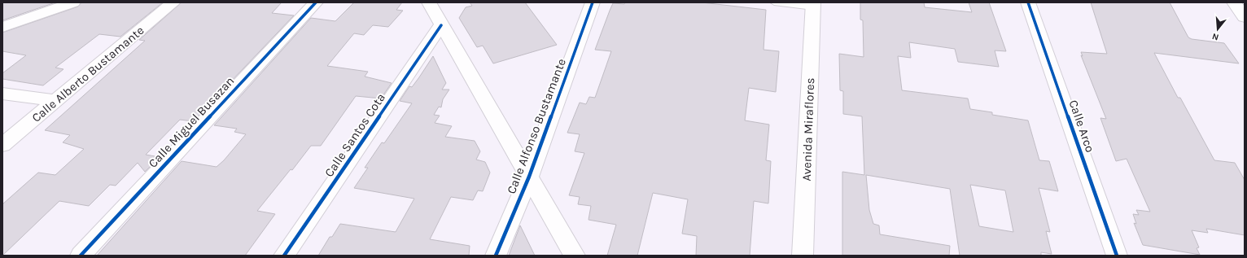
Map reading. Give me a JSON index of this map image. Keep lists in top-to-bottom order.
{
  "streets": {
    "street": [
      "Calle Alberto Bustamante",
      "Calle Miguel Busazan",
      "Calle Alfonso Bustamante",
      "Calle Arco",
      "Avenida Miraflores",
      "Calle Santos Cota"
    ]
  },
  "north": "bottom"
}
